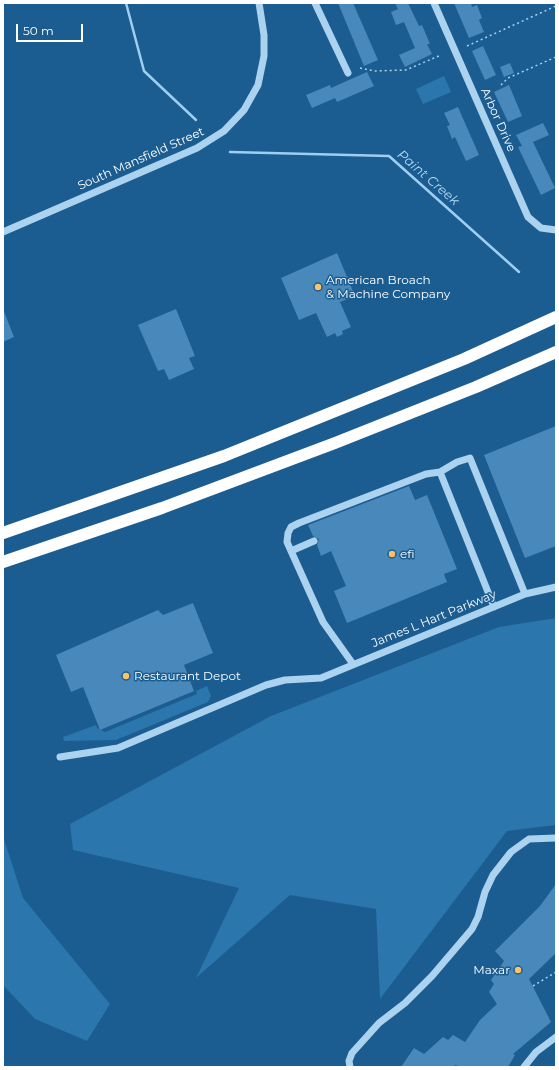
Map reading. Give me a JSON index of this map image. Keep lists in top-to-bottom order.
{
  "streets": {
    "street": ["Arbor Drive", "South Mansfield Street", "James L Hart Parkway"]
  },
  "water": ["Paint Creek"],
  "places": [
    "American Broach & Machine Company",
    "efi",
    "Restaurant Depot",
    "Maxar"
  ],
  "scale_bar": "50 m"
}
